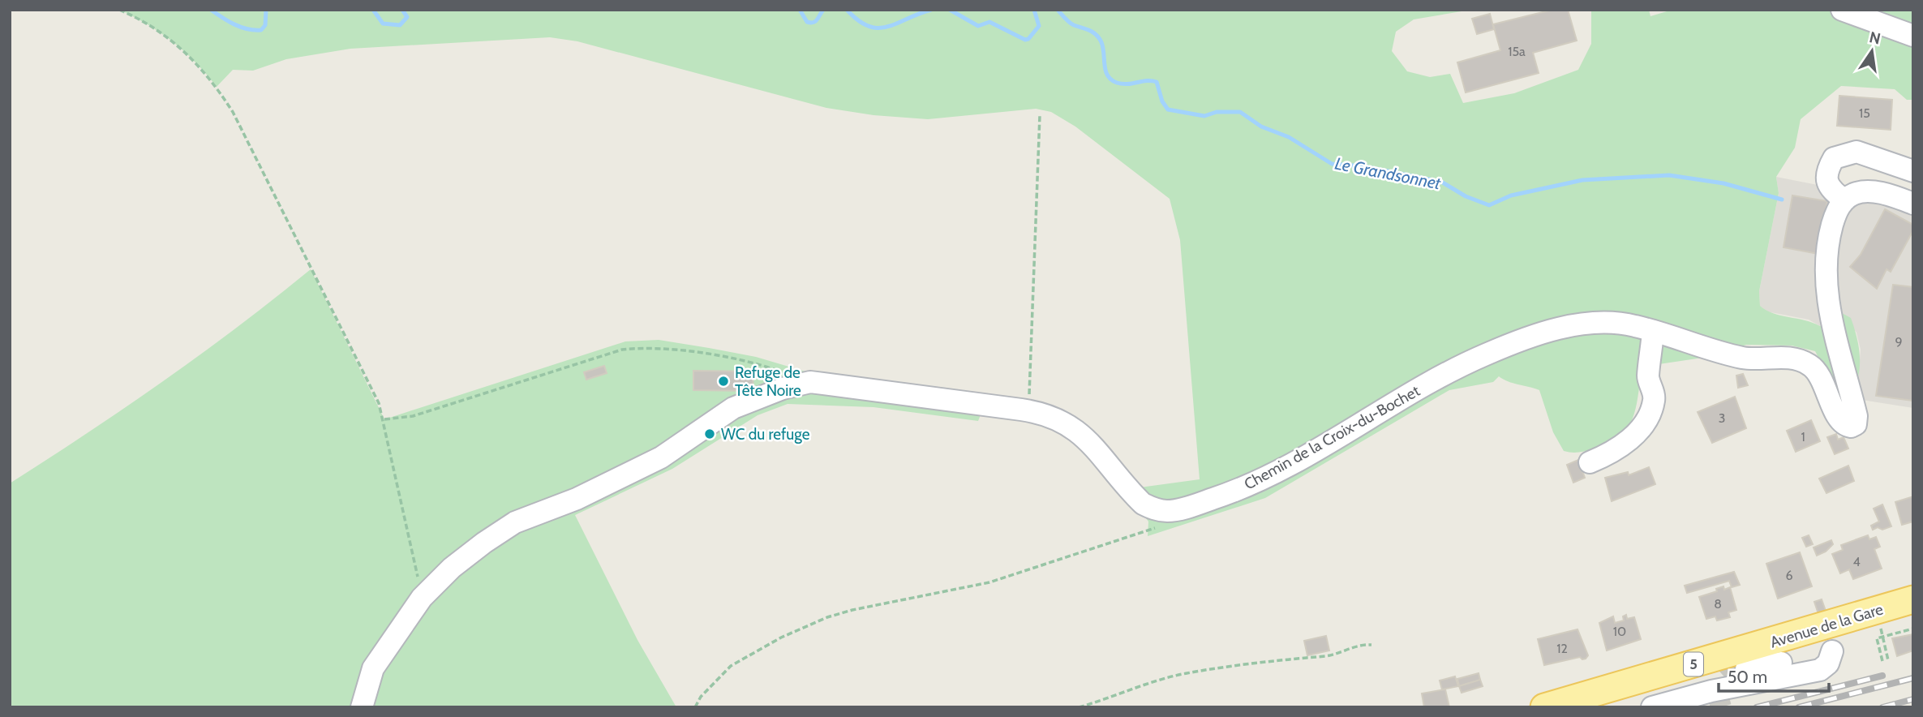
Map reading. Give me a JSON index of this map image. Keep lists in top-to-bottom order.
{
  "streets": {
    "main road": ["Avenue de la Gare", "5"],
    "street": ["Chemin de la Croix-du-Bochet"]
  },
  "water": ["Le Grandsonnet"],
  "places": ["Refuge de Tête Noire", "WC du refuge"],
  "house_numbers": [
    "15a",
    "15",
    "9",
    "3",
    "1",
    "4",
    "6",
    "8",
    "10",
    "12"
  ],
  "scale_bar": "50 m",
  "north": "top"
}
